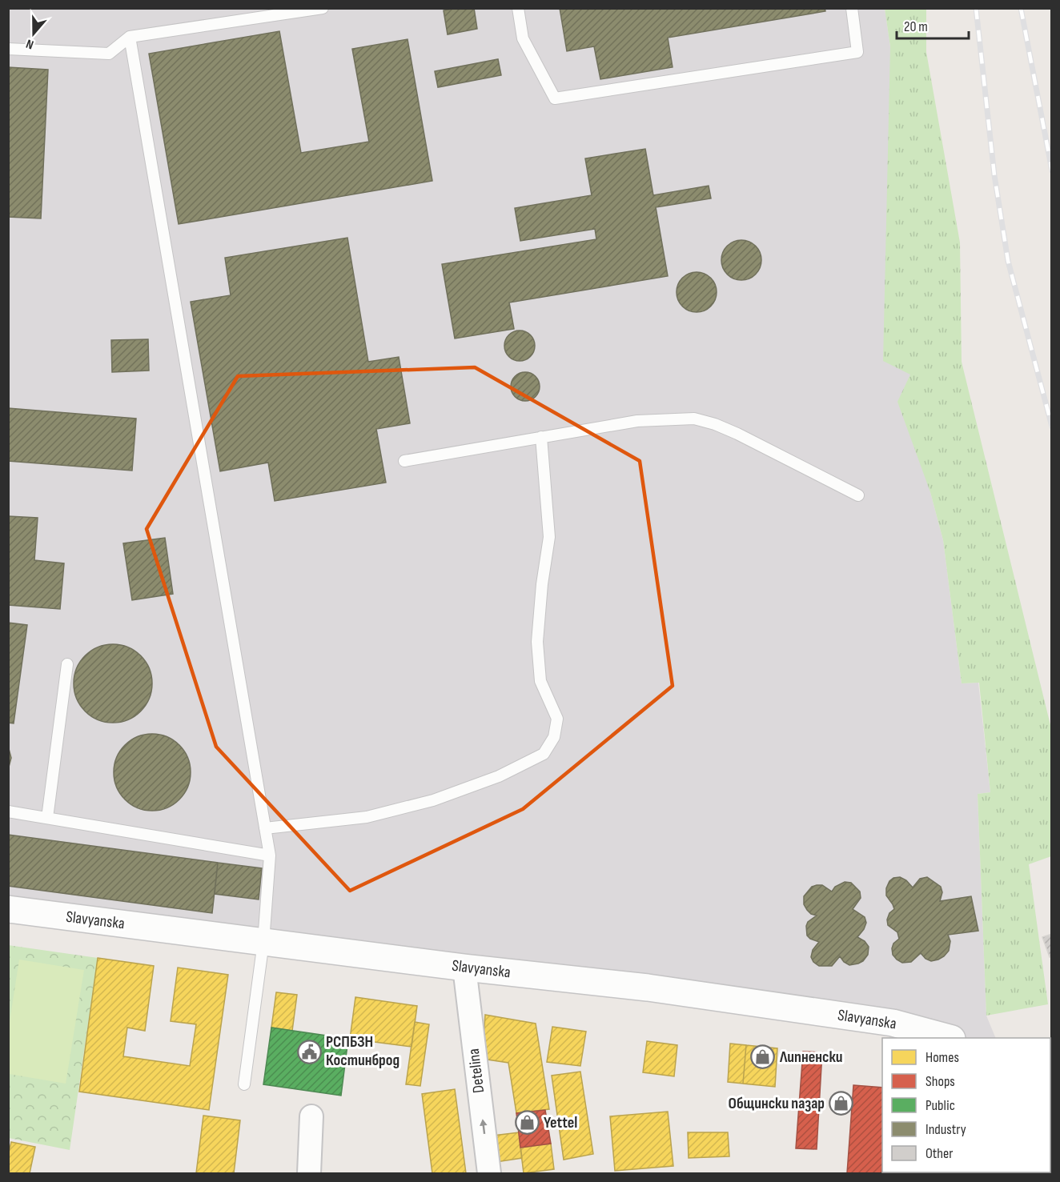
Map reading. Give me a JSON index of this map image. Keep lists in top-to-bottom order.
{
  "streets": {
    "street": ["Slavyanska", "Detelina"]
  },
  "crossings": [
    ["Slavyanska", "Detelina"]
  ],
  "one_way": ["Detelina"],
  "places": {
    "public building": ["РСПБЗН Костинброд"],
    "shop": ["Липненски", "Общински пазар", "Yettel"]
  },
  "legend": [
    "Homes",
    "Shops",
    "Public",
    "Industry",
    "Other"
  ],
  "scale_bar": "20 m",
  "north": "bottom"
}
